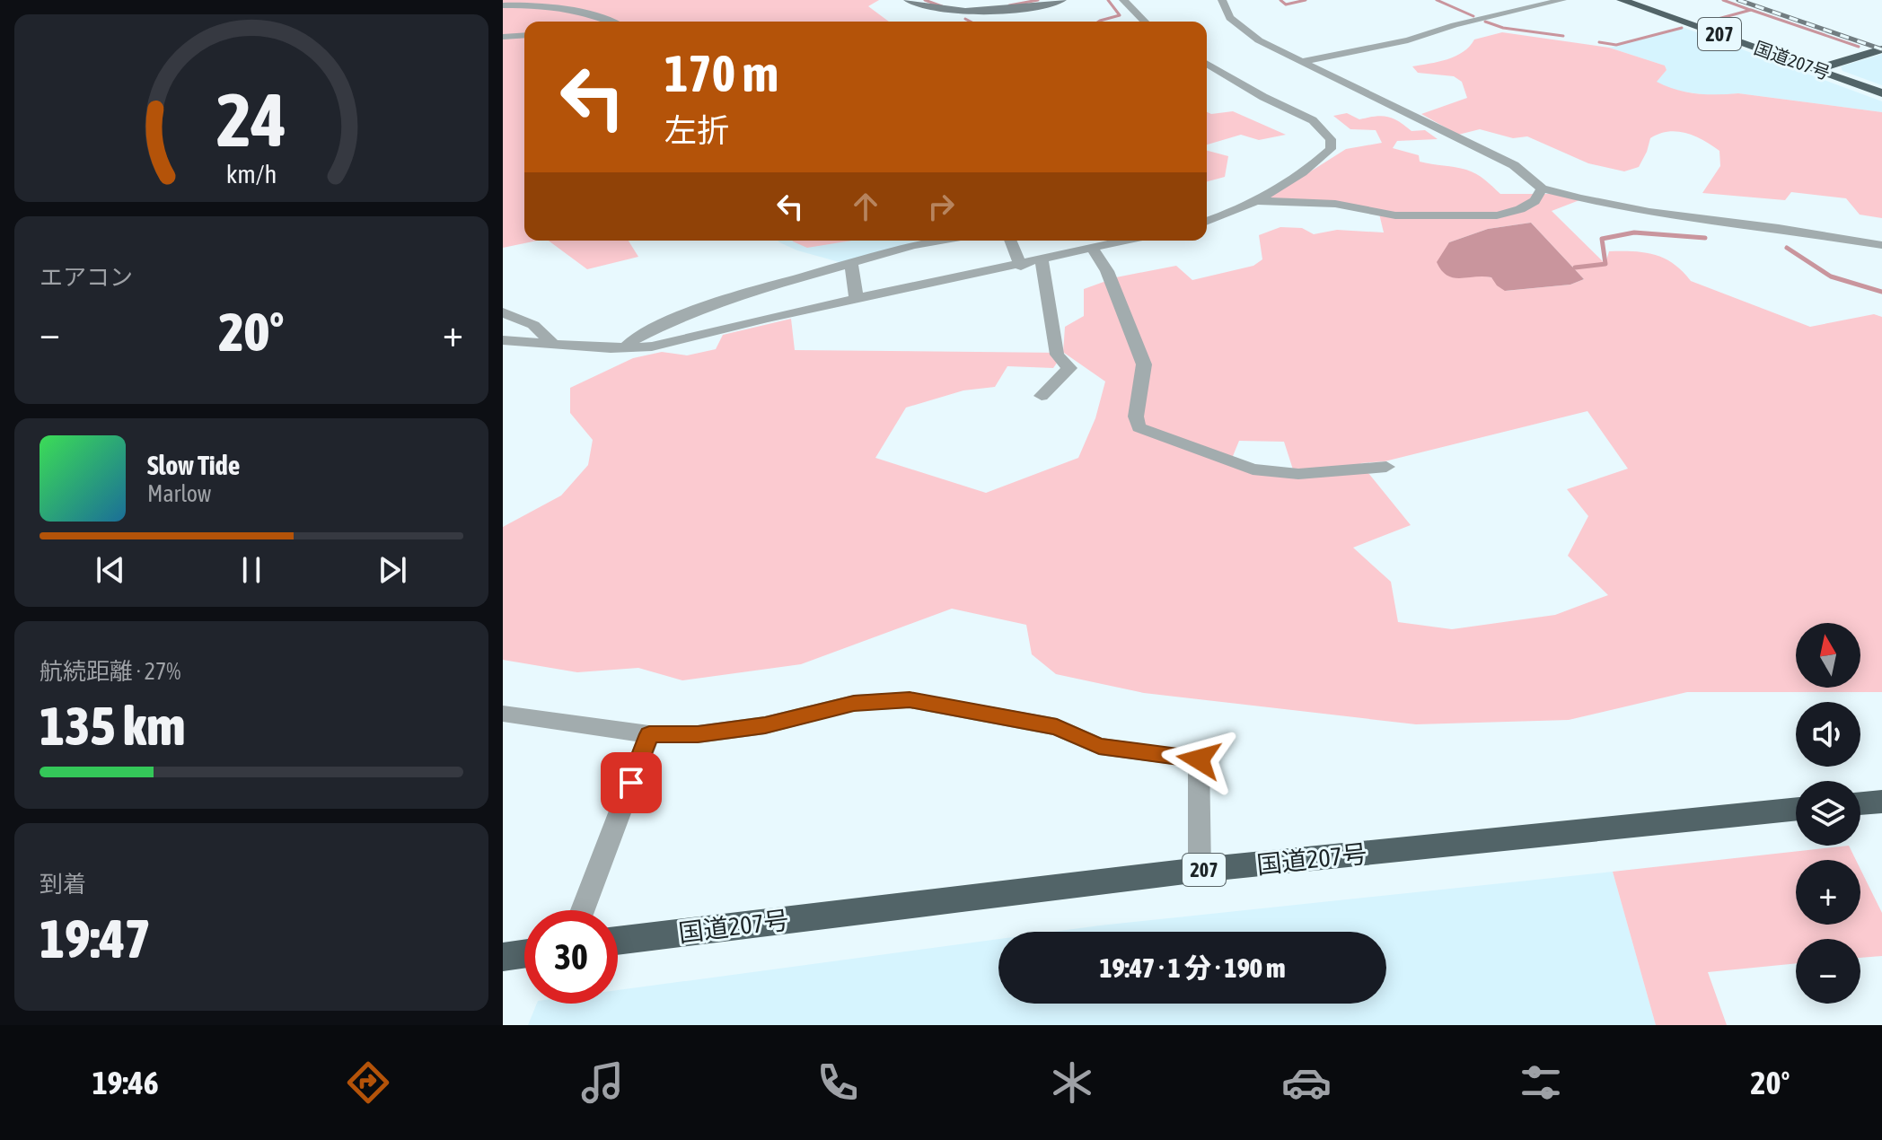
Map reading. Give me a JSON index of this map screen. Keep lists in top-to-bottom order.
{
  "streets": {
    "highway": ["207", "国道207号"]
  },
  "north": "top",
  "page": {
    "turn": ["170 m", "左折"],
    "tile": [
      "エアコン",
      ["航続距離 · 27%", "135 km"],
      ["到着", "19:47"]
    ],
    "heat": ["−", "20°", "+"],
    "song": ["Slow Tide", "Marlow"],
    "map_buttons": ["+", "−"],
    "limit": "30",
    "trip": "19:47 · 1 分 · 190 m",
    "tabs": ["19:46", "20°"],
    "gauge": ["24", "km/h"]
  }
}
